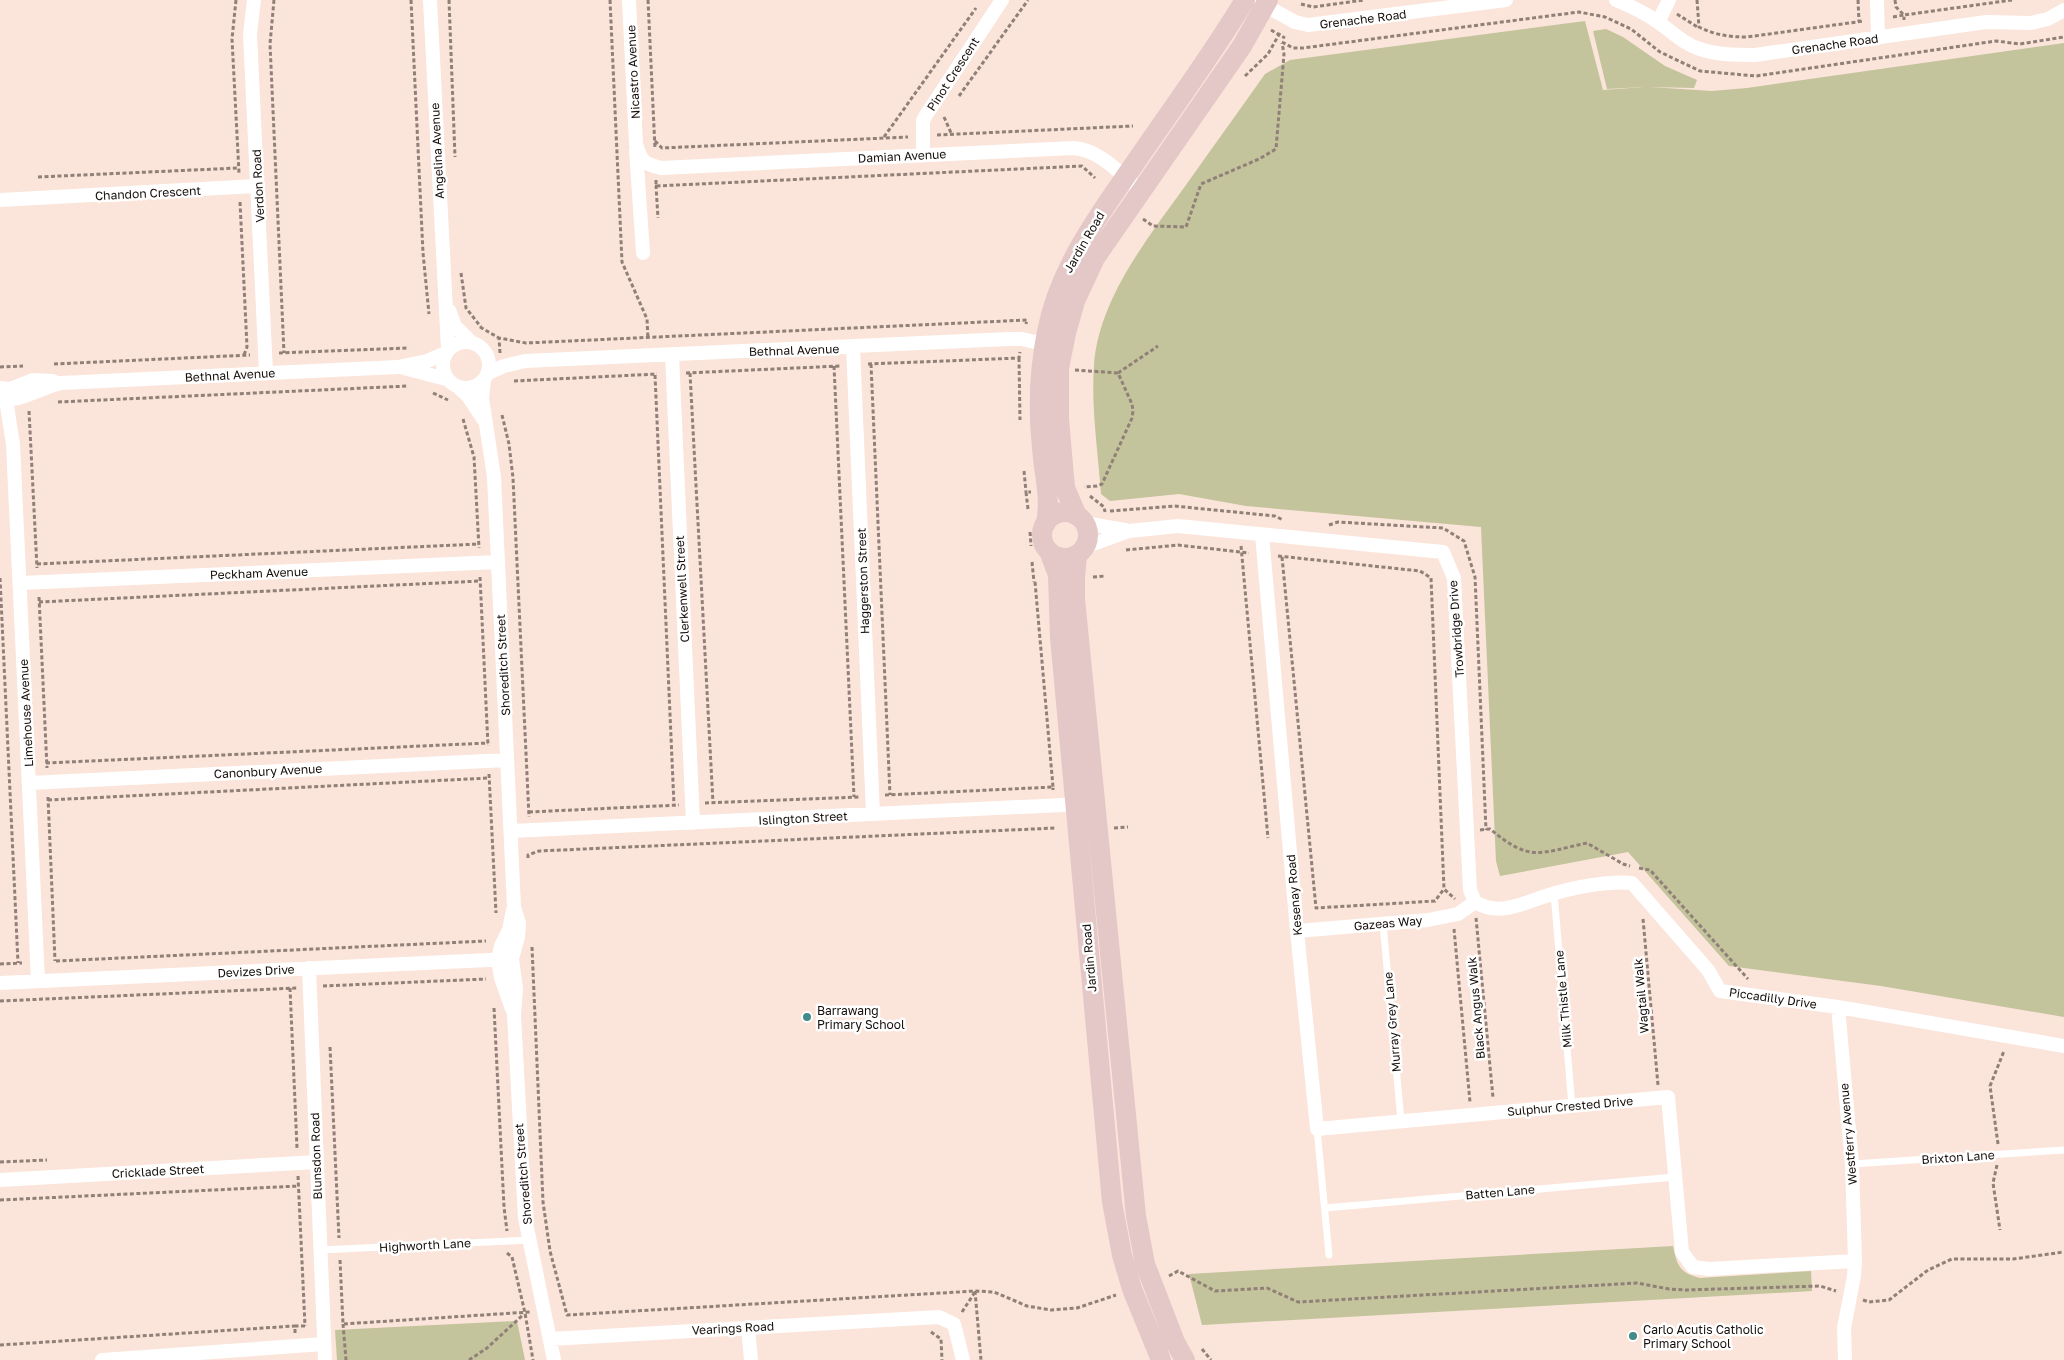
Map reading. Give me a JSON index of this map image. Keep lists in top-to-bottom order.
{
  "streets": {
    "street": [
      "Grenache Road",
      "Nicastro Avenue",
      "Pinot Crescent",
      "Angelina Avenue",
      "Damian Avenue",
      "Verdon Road",
      "Chandon Crescent",
      "Jardin Road",
      "Bethnal Avenue",
      "Peckham Avenue",
      "Haggerston Street",
      "Clerkenwell Street",
      "Trowbridge Drive",
      "Shoreditch Street",
      "Limehouse Avenue",
      "Canonbury Avenue",
      "Islington Street",
      "Kesenay Road",
      "Gazeas Way",
      "Devizes Drive",
      "Piccadilly Drive",
      "Sulphur Crested Drive",
      "Westferry Avenue",
      "Blunsdon Road",
      "Cricklade Street",
      "Vearings Road"
    ],
    "lane": [
      "Milk Thistle Lane",
      "Murray Grey Lane",
      "Brixton Lane",
      "Batten Lane",
      "Highworth Lane"
    ],
    "path": ["Wagtail Walk", "Black Angus Walk"]
  },
  "crossings": [
    ["Grenache Road", "Jardin Road"],
    ["Nicastro Avenue", "Damian Avenue"],
    ["Pinot Crescent", "Damian Avenue"],
    ["Angelina Avenue", "Bethnal Avenue"],
    ["Angelina Avenue", "Shoreditch Street"],
    ["Damian Avenue", "Jardin Road"],
    ["Verdon Road", "Chandon Crescent"],
    ["Verdon Road", "Bethnal Avenue"],
    ["Jardin Road", "Bethnal Avenue"],
    ["Jardin Road", "Trowbridge Drive"],
    ["Jardin Road", "Islington Street"],
    ["Bethnal Avenue", "Haggerston Street"],
    ["Bethnal Avenue", "Clerkenwell Street"],
    ["Bethnal Avenue", "Shoreditch Street"],
    ["Bethnal Avenue", "Limehouse Avenue"],
    ["Peckham Avenue", "Shoreditch Street"],
    ["Peckham Avenue", "Limehouse Avenue"],
    ["Haggerston Street", "Islington Street"],
    ["Clerkenwell Street", "Islington Street"],
    ["Trowbridge Drive", "Kesenay Road"],
    ["Trowbridge Drive", "Gazeas Way"],
    ["Trowbridge Drive", "Piccadilly Drive"],
    ["Trowbridge Drive", "Black Angus Walk"],
    ["Shoreditch Street", "Canonbury Avenue"],
    ["Shoreditch Street", "Islington Street"],
    ["Shoreditch Street", "Devizes Drive"],
    ["Shoreditch Street", "Highworth Lane"],
    ["Shoreditch Street", "Vearings Road"],
    ["Limehouse Avenue", "Canonbury Avenue"],
    ["Limehouse Avenue", "Devizes Drive"],
    ["Kesenay Road", "Gazeas Way"],
    ["Kesenay Road", "Sulphur Crested Drive"],
    ["Kesenay Road", "Batten Lane"],
    ["Gazeas Way", "Piccadilly Drive"],
    ["Gazeas Way", "Black Angus Walk"],
    ["Gazeas Way", "Murray Grey Lane"],
    ["Devizes Drive", "Blunsdon Road"],
    ["Wagtail Walk", "Piccadilly Drive"],
    ["Wagtail Walk", "Sulphur Crested Drive"],
    ["Piccadilly Drive", "Milk Thistle Lane"],
    ["Piccadilly Drive", "Black Angus Walk"],
    ["Piccadilly Drive", "Westferry Avenue"],
    ["Milk Thistle Lane", "Sulphur Crested Drive"],
    ["Black Angus Walk", "Sulphur Crested Drive"],
    ["Murray Grey Lane", "Sulphur Crested Drive"],
    ["Westferry Avenue", "Brixton Lane"],
    ["Blunsdon Road", "Cricklade Street"],
    ["Blunsdon Road", "Highworth Lane"]
  ],
  "places": ["Barrawang Primary School", "Carlo Acutis Catholic Primary School"]
}
